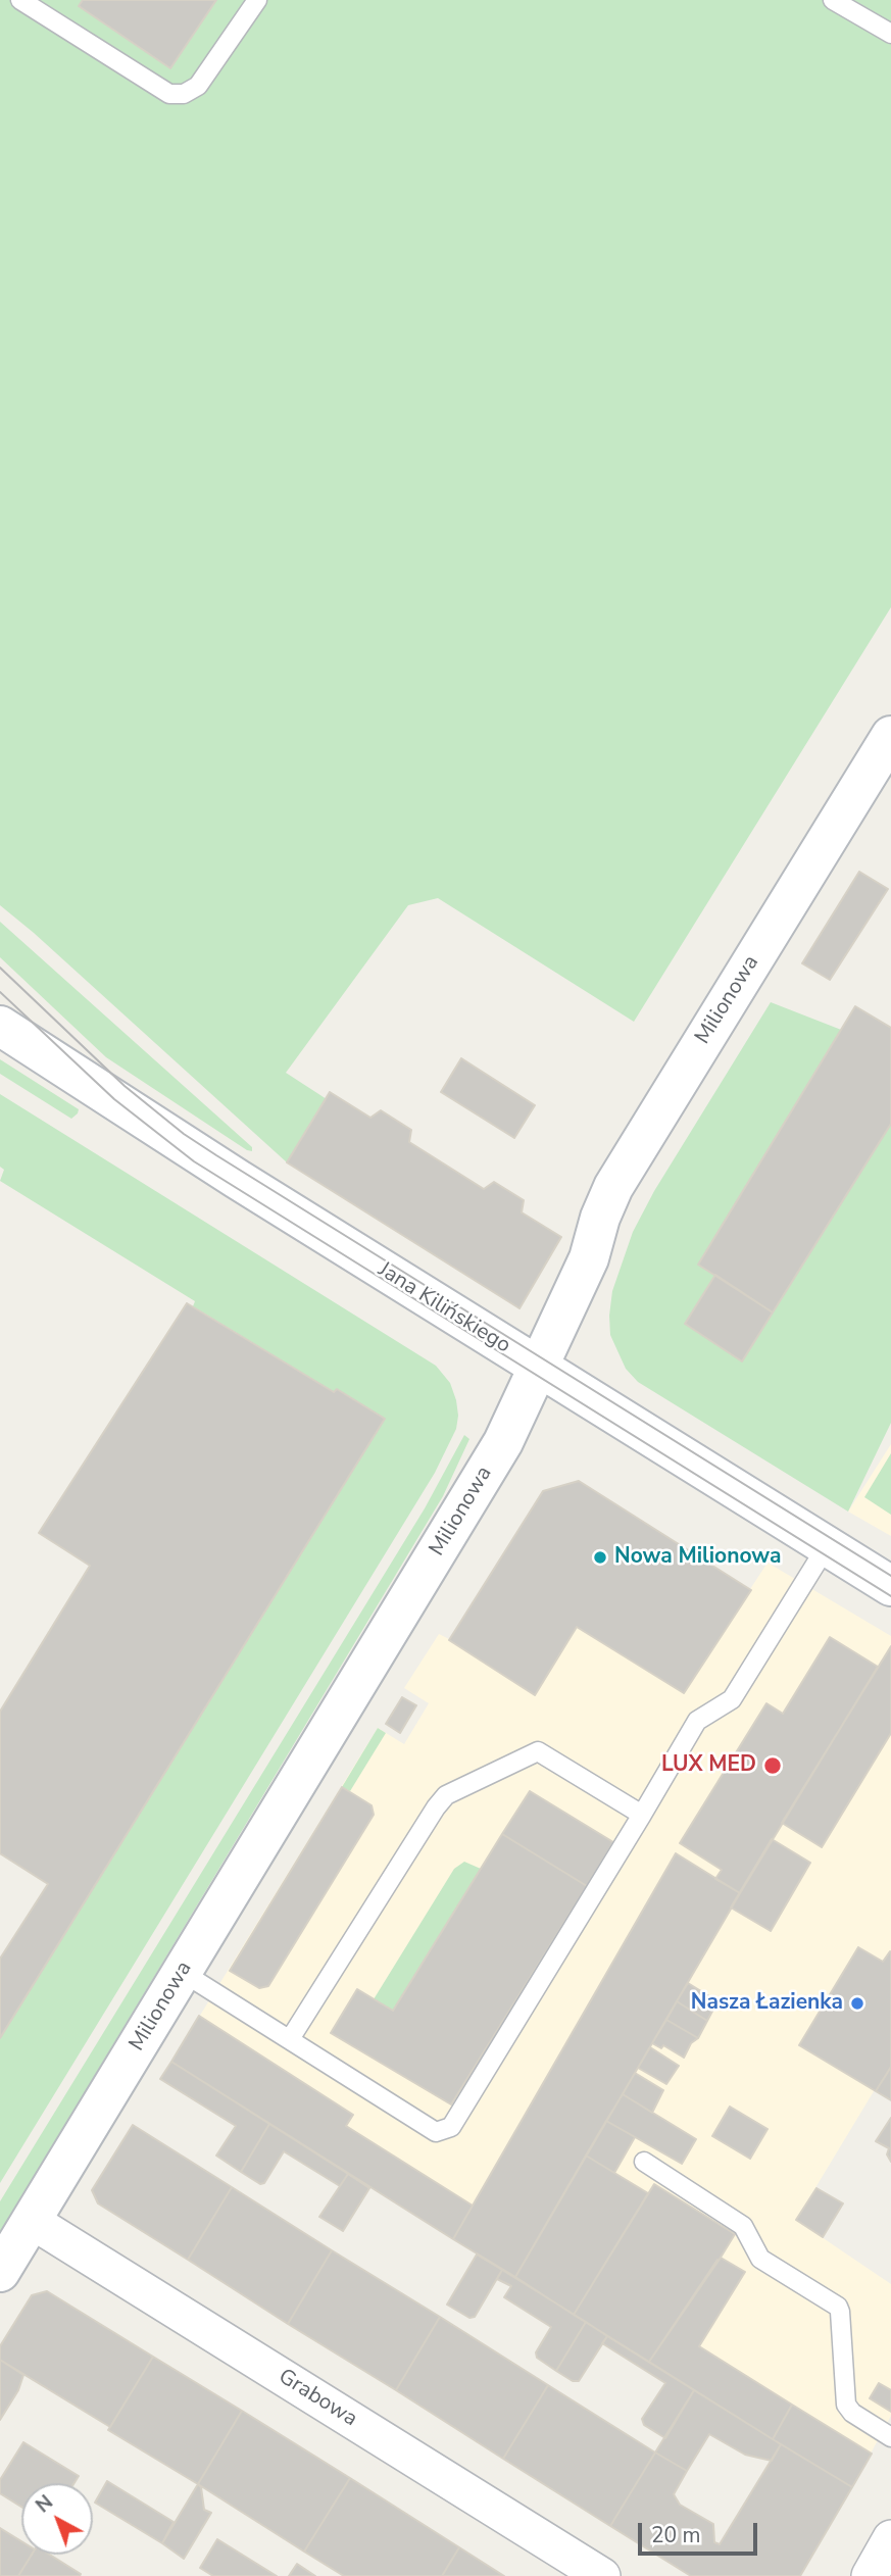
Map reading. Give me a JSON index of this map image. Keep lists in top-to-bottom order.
{
  "streets": {
    "street": ["Milionowa", "Jana Kilińskiego", "Grabowa"]
  },
  "crossings": [
    ["Milionowa", "Jana Kilińskiego"],
    ["Milionowa", "Grabowa"]
  ],
  "places": ["Nowa Milionowa", "LUX MED", "Nasza Łazienka"],
  "scale_bar": "20 m",
  "north": "top left"
}
